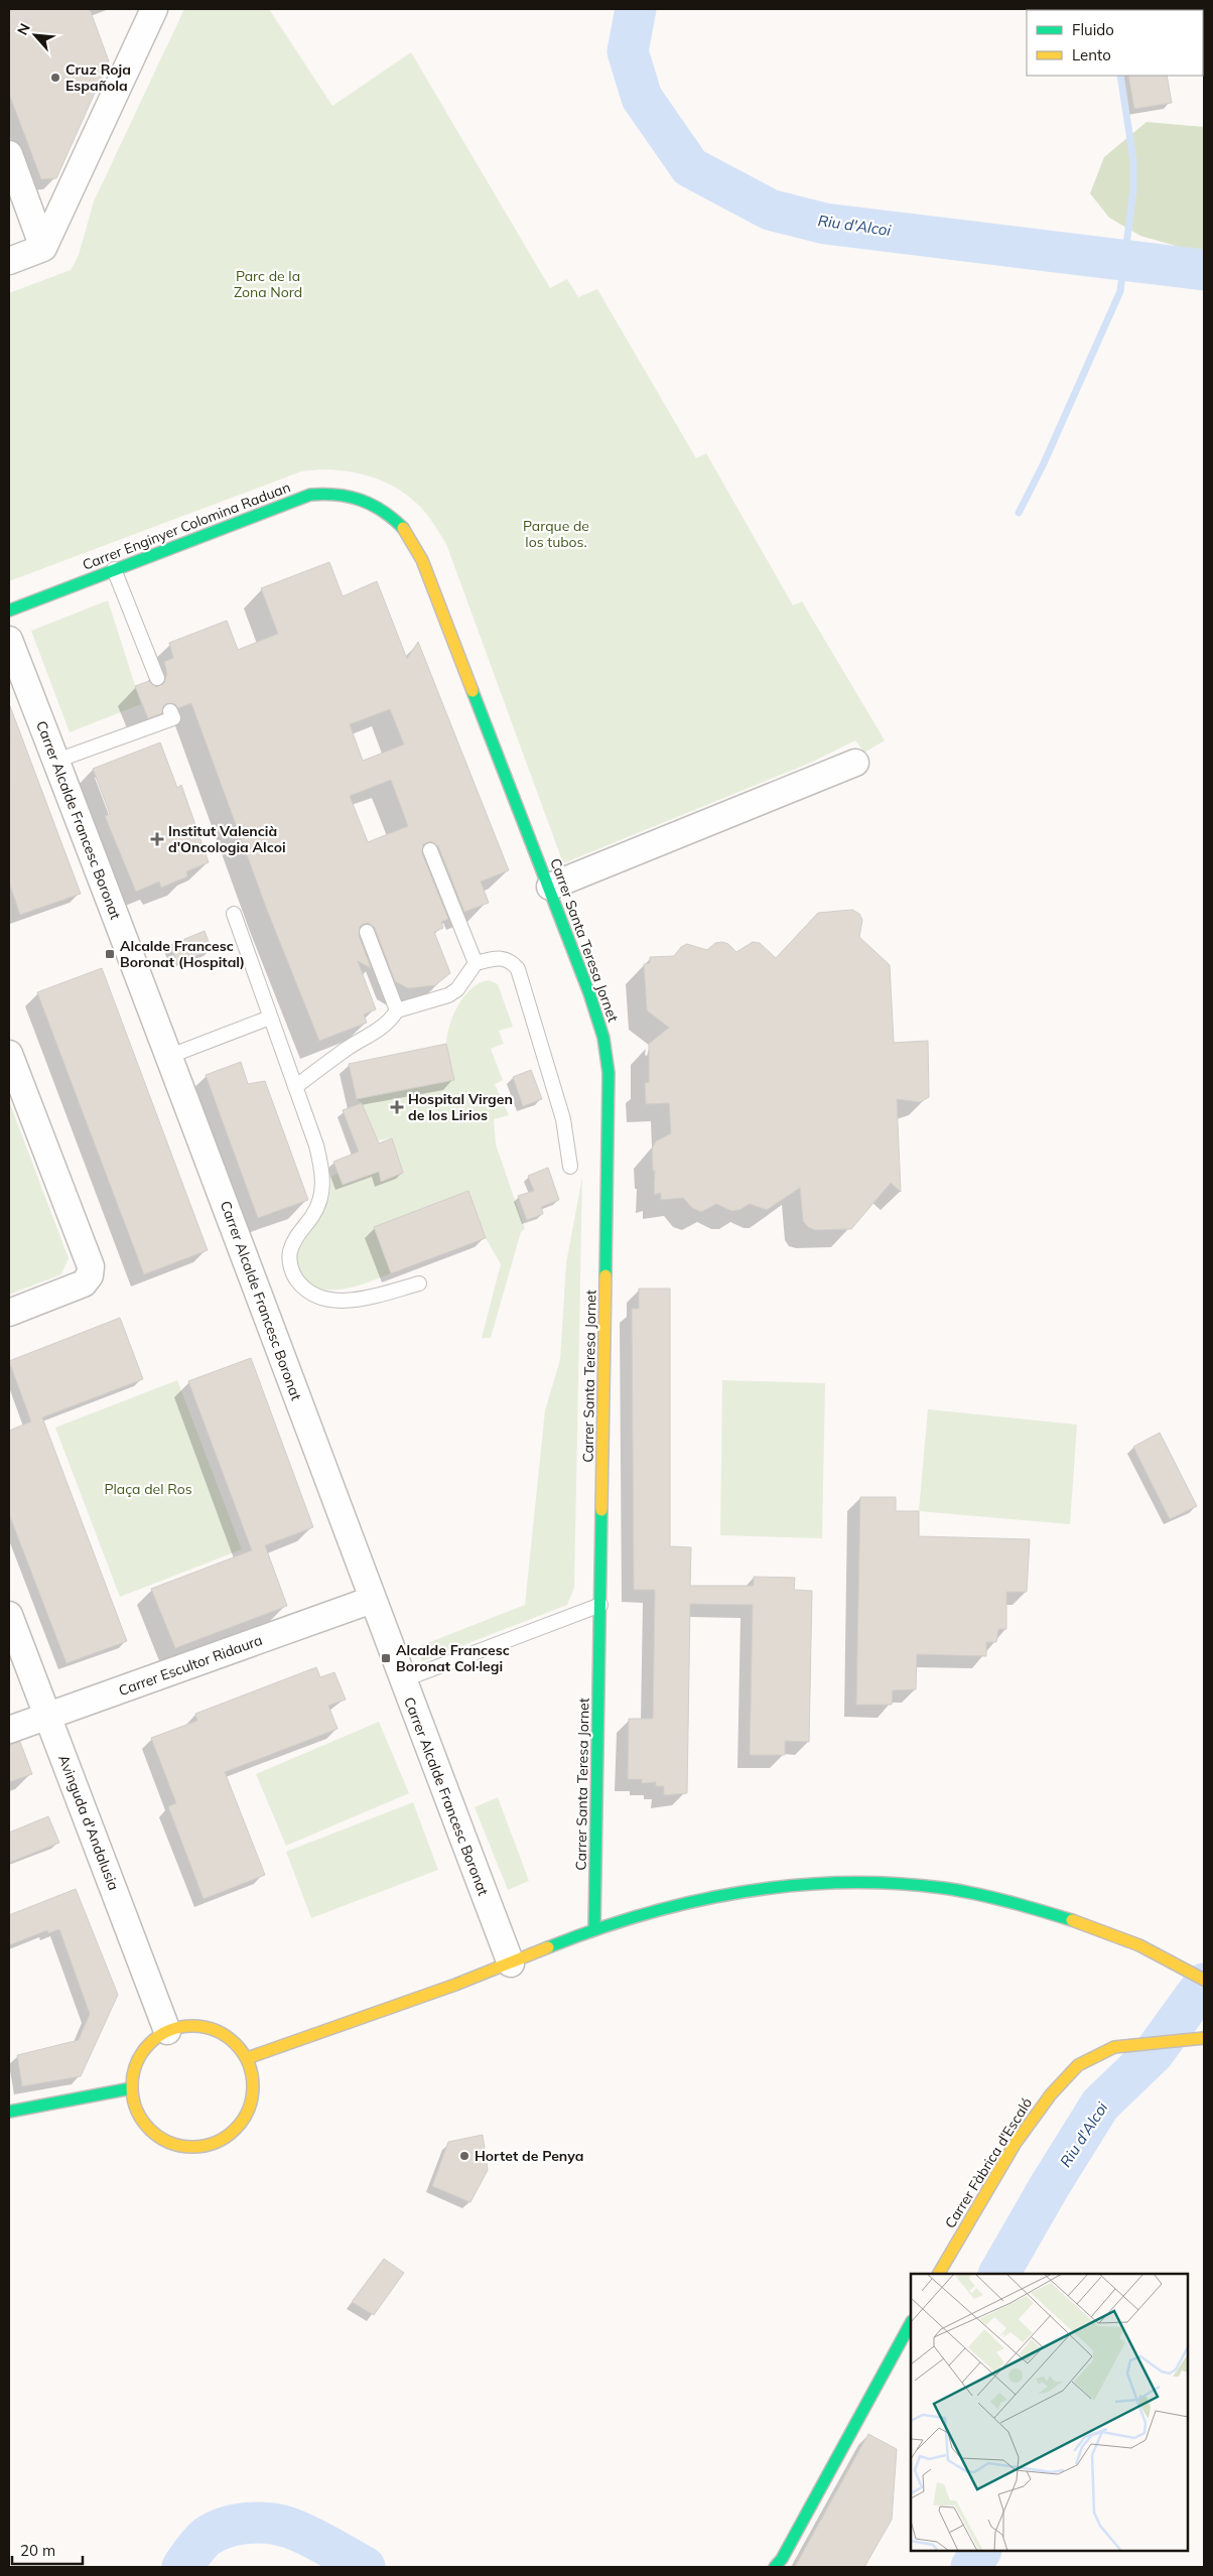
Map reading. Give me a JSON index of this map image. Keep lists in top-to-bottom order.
{
  "streets": {
    "street": [
      "Carrer Enginyer Colomina Raduan",
      "Carrer Alcalde Francesc Boronat",
      "Carrer Santa Teresa Jornet",
      "Carrer Escultor Ridaura",
      "Avinguda d'Andalusia",
      "Carrer Fàbrica d'Escaló"
    ]
  },
  "crossings": [
    ["Carrer Enginyer Colomina Raduan", "Carrer Santa Teresa Jornet"],
    ["Carrer Alcalde Francesc Boronat", "Carrer Escultor Ridaura"],
    ["Carrer Escultor Ridaura", "Avinguda d'Andalusia"]
  ],
  "water": ["Riu d'Alcoi"],
  "parks": ["Parc de la Zona Nord", "Parque de los tubos.", "Plaça del Ros"],
  "places": {
    "other": ["Cruz Roja Española", "Hortet de Penya"],
    "health": ["Institut Valencià d'Oncologia Alcoi", "Hospital Virgen de los Lirios"],
    "transit": ["Alcalde Francesc Boronat (Hospital)", "Alcalde Francesc Boronat Col·legi"]
  },
  "legend": ["Fluido", "Lento"],
  "scale_bar": "20 m",
  "north": "top left"
}
